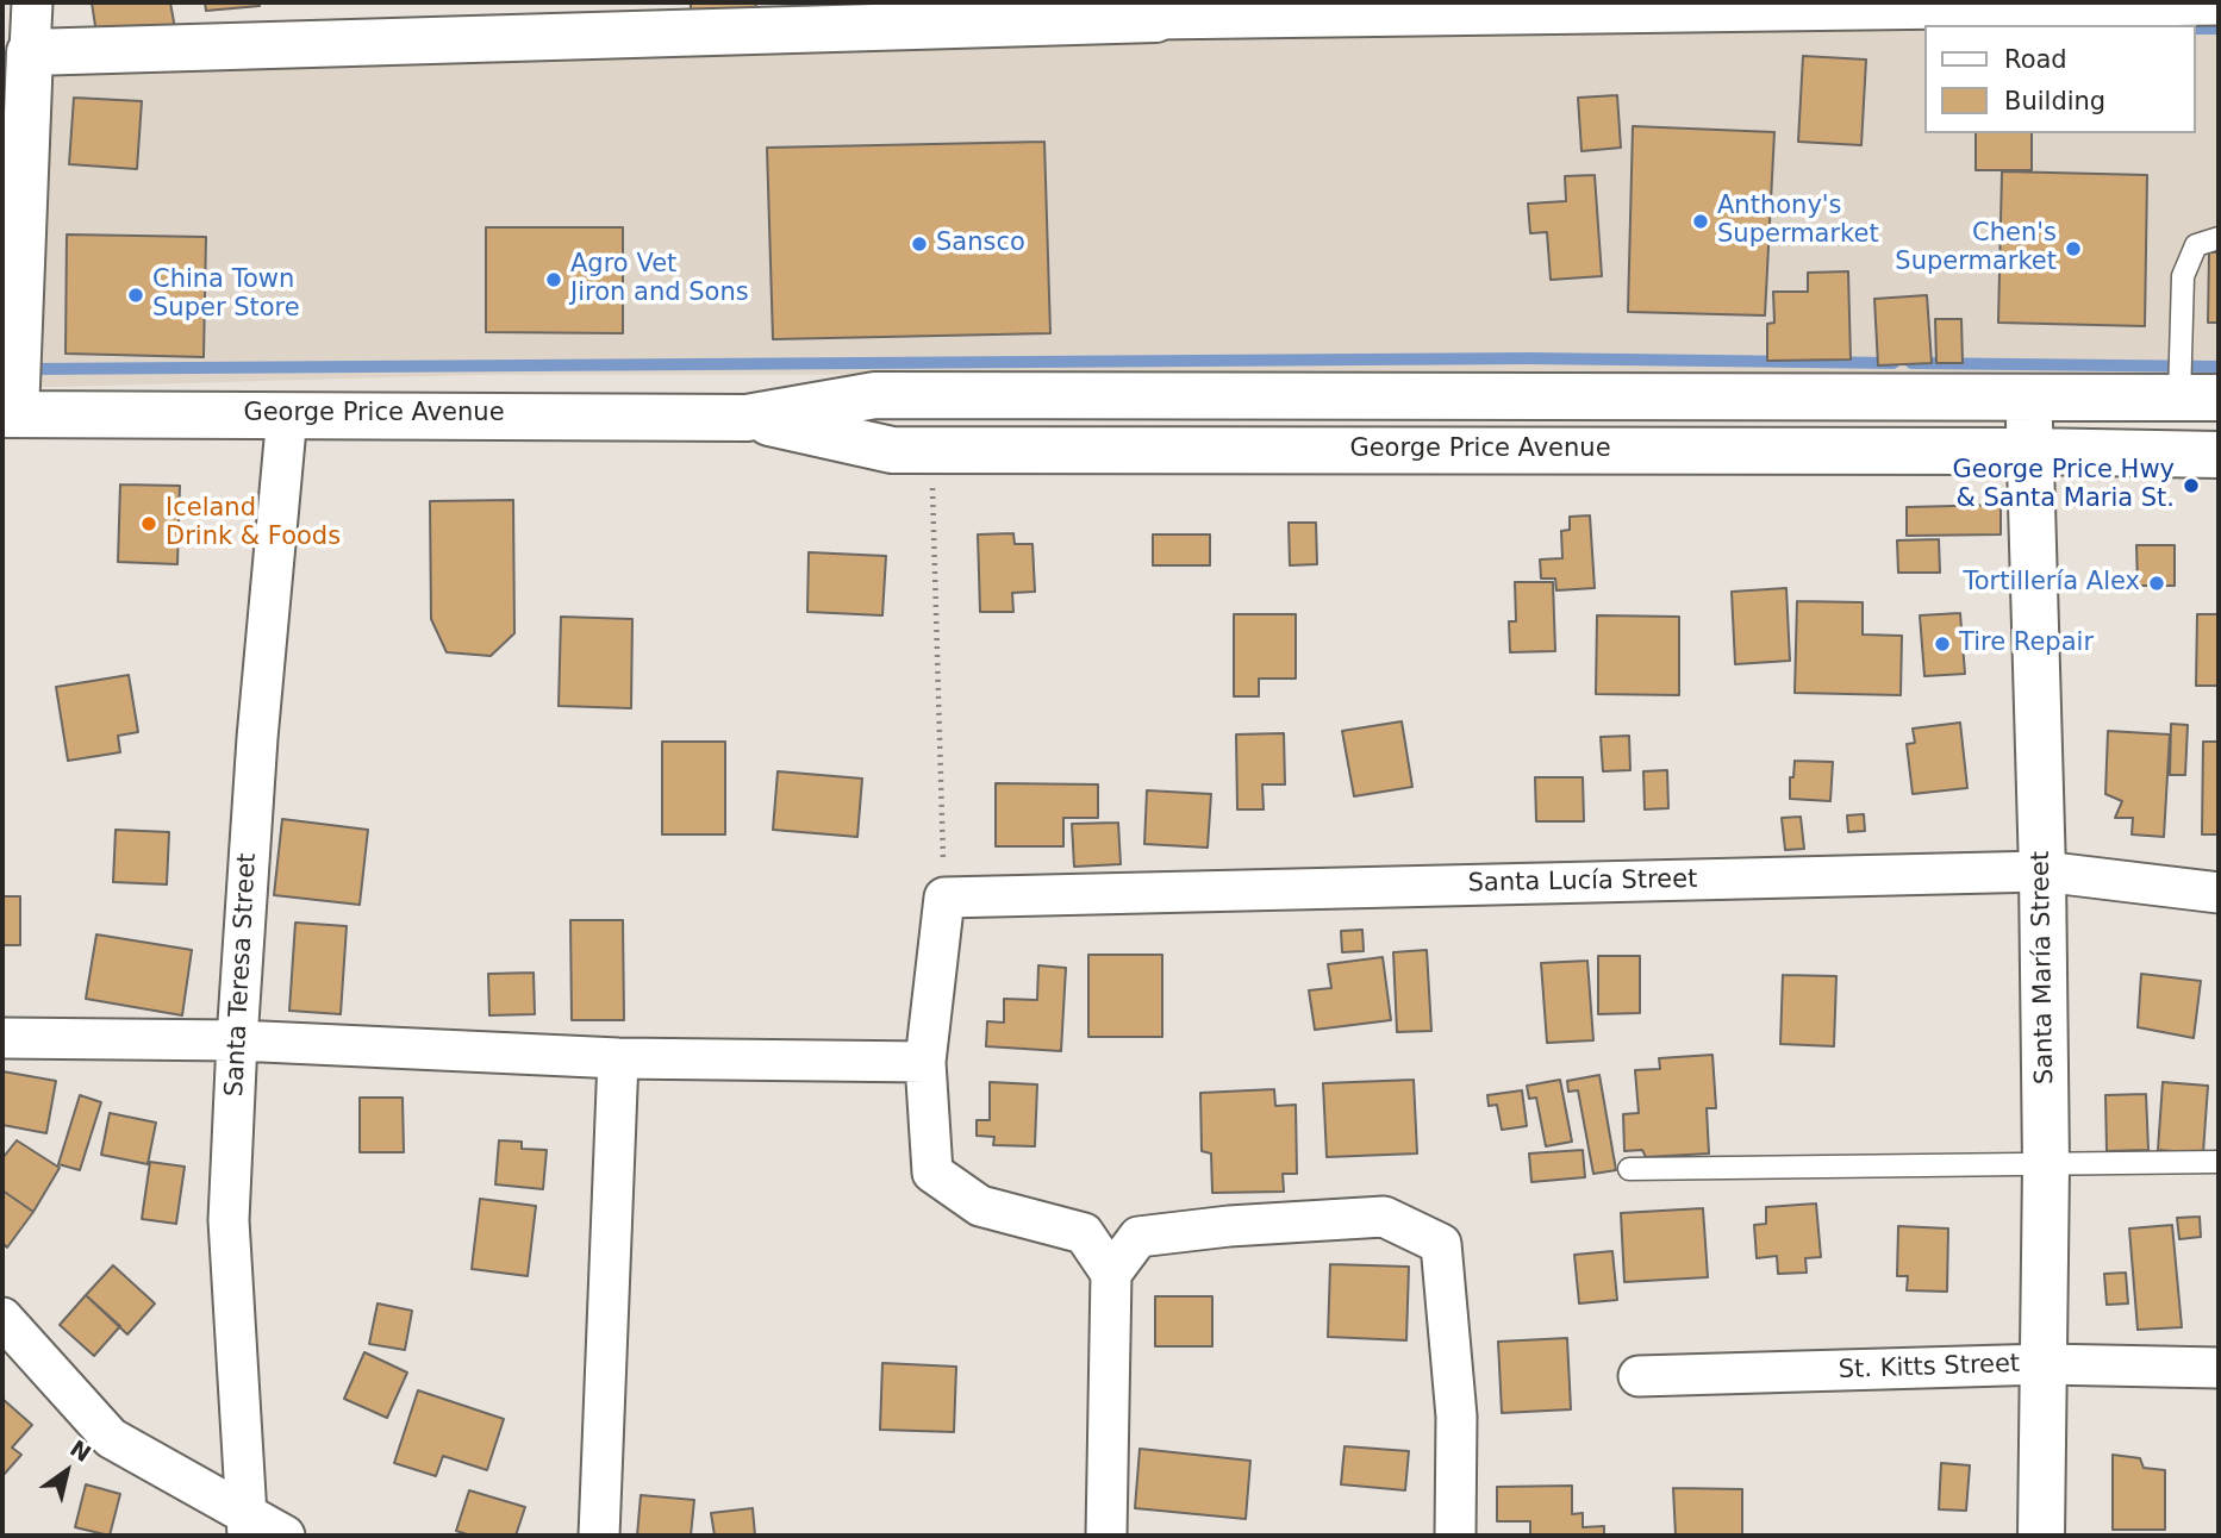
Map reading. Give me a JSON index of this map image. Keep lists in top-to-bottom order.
{
  "streets": {
    "main road": ["George Price Avenue", "Santa María Street"],
    "street": ["Santa Lucía Street", "Santa Teresa Street", "St. Kitts Street"]
  },
  "crossings": [
    ["George Price Avenue", "Santa María Street"],
    ["George Price Avenue", "Santa Teresa Street"],
    ["Santa Lucía Street", "Santa María Street"],
    ["Santa María Street", "St. Kitts Street"]
  ],
  "places": [
    "Anthony's Supermarket",
    "Sansco",
    "Chen's Supermarket",
    "Agro Vet Jiron and Sons",
    "China Town Super Store",
    "George Price Hwy & Santa Maria St.",
    "Iceland Drink & Foods",
    "Tortillería Alex",
    "Tire Repair"
  ],
  "legend": ["Road", "Building"],
  "north": "top right"
}
